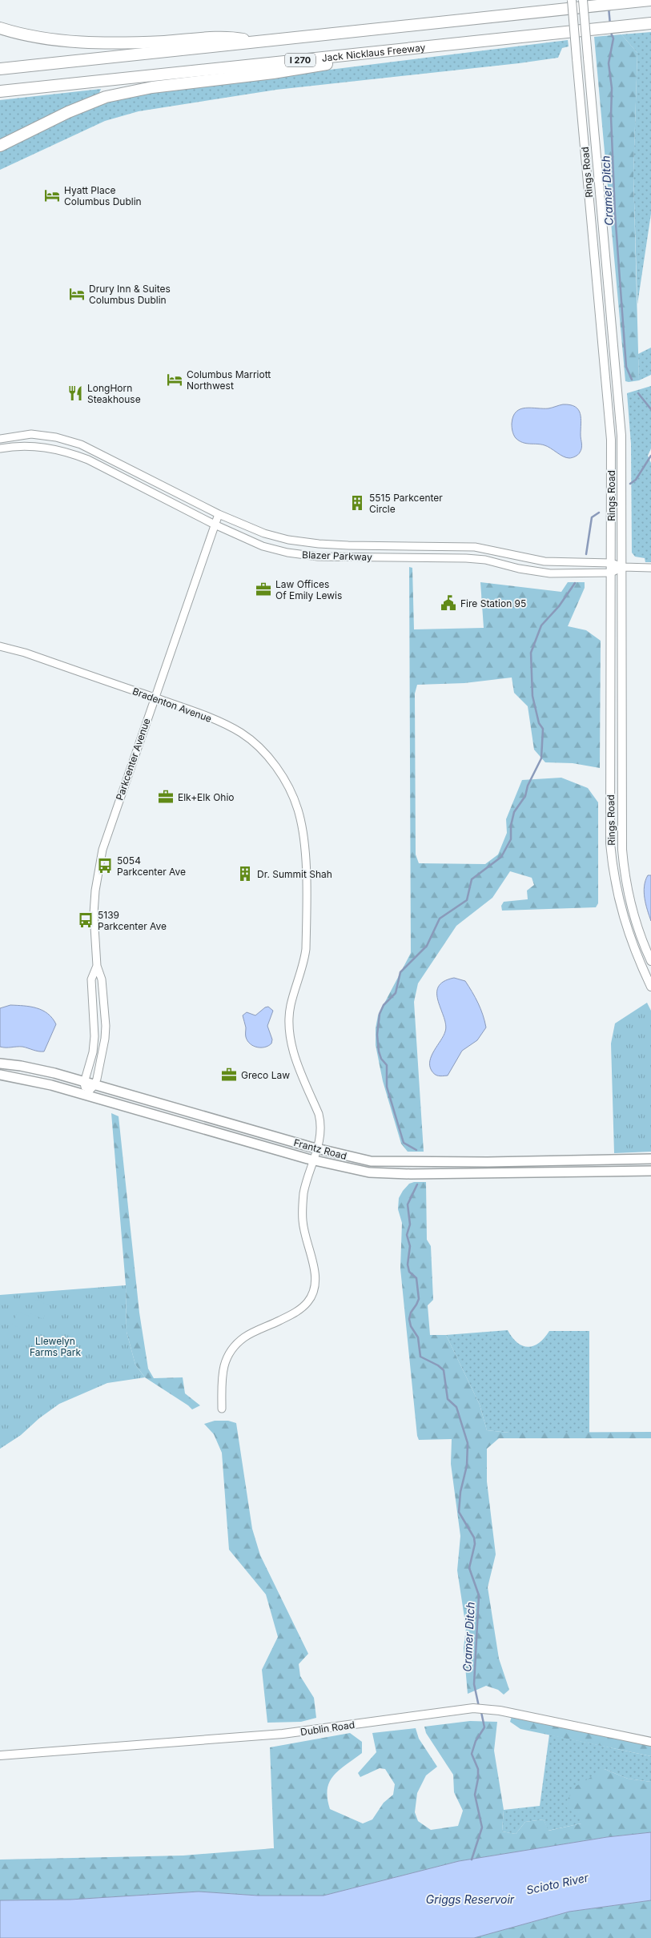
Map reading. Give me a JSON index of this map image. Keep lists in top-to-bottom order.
{
  "streets": {
    "highway": ["Jack Nicklaus Freeway", "I 270"],
    "main road": ["Rings Road", "Frantz Road", "Dublin Road"],
    "street": ["Blazer Parkway", "Bradenton Avenue", "Parkcenter Avenue"]
  },
  "crossings": [
    ["Rings Road", "Blazer Parkway"],
    ["Blazer Parkway", "Parkcenter Avenue"],
    ["Bradenton Avenue", "Parkcenter Avenue"],
    ["Bradenton Avenue", "Frantz Road"],
    ["Parkcenter Avenue", "Frantz Road"]
  ],
  "water": ["Cramer Ditch", "Scioto River", "Griggs Reservoir"],
  "parks": ["Llewelyn Farms Park"],
  "places": {
    "hotel": ["Hyatt Place Columbus Dublin", "Drury Inn & Suites Columbus Dublin", "Columbus Marriott Northwest"],
    "restaurant": ["LongHorn Steakhouse"],
    "building": ["5515 Parkcenter Circle", "Dr. Summit Shah"],
    "office": ["Law Offices Of Emily Lewis", "Elk+Elk Ohio", "Greco Law"],
    "public building": ["Fire Station 95"],
    "bus stop": ["5054 Parkcenter Ave", "5139 Parkcenter Ave"]
  }
}
